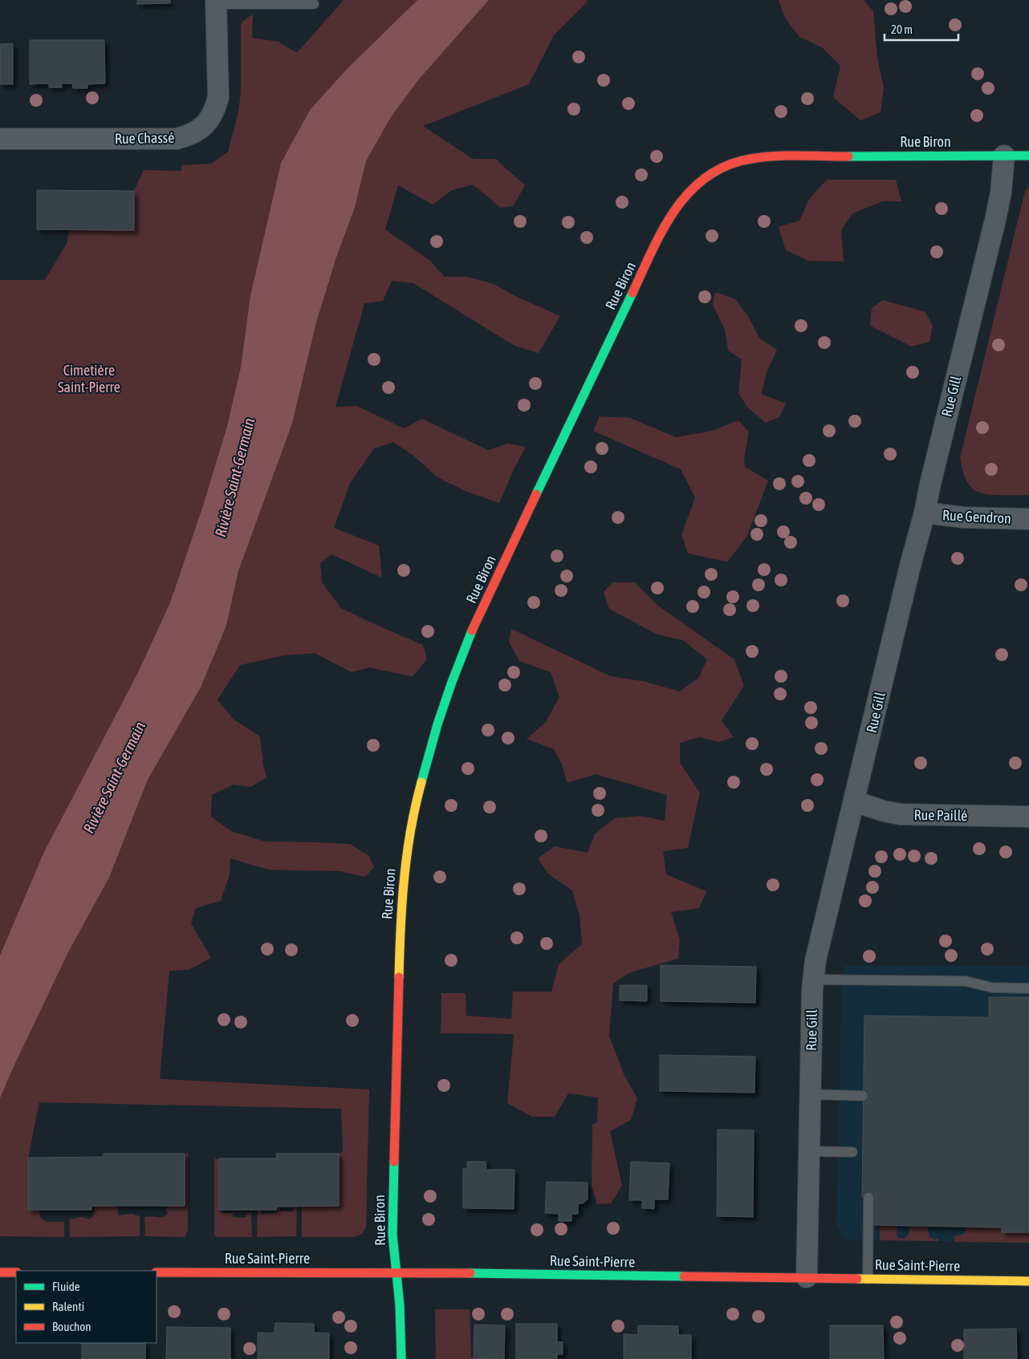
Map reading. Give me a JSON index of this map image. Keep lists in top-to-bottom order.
{
  "streets": {
    "street": [
      "Rue Chassé",
      "Rue Biron",
      "Rue Gill",
      "Rue Gendron",
      "Rue Paillé",
      "Rue Saint-Pierre"
    ]
  },
  "crossings": [
    ["Rue Biron", "Rue Gill"],
    ["Rue Biron", "Rue Saint-Pierre"],
    ["Rue Gill", "Rue Gendron"],
    ["Rue Gill", "Rue Paillé"],
    ["Rue Gill", "Rue Saint-Pierre"]
  ],
  "water": ["Rivière Saint-Germain"],
  "parks": ["Cimetière Saint-Pierre"],
  "legend": ["Fluide", "Ralenti", "Bouchon"],
  "scale_bar": "20 m"
}
